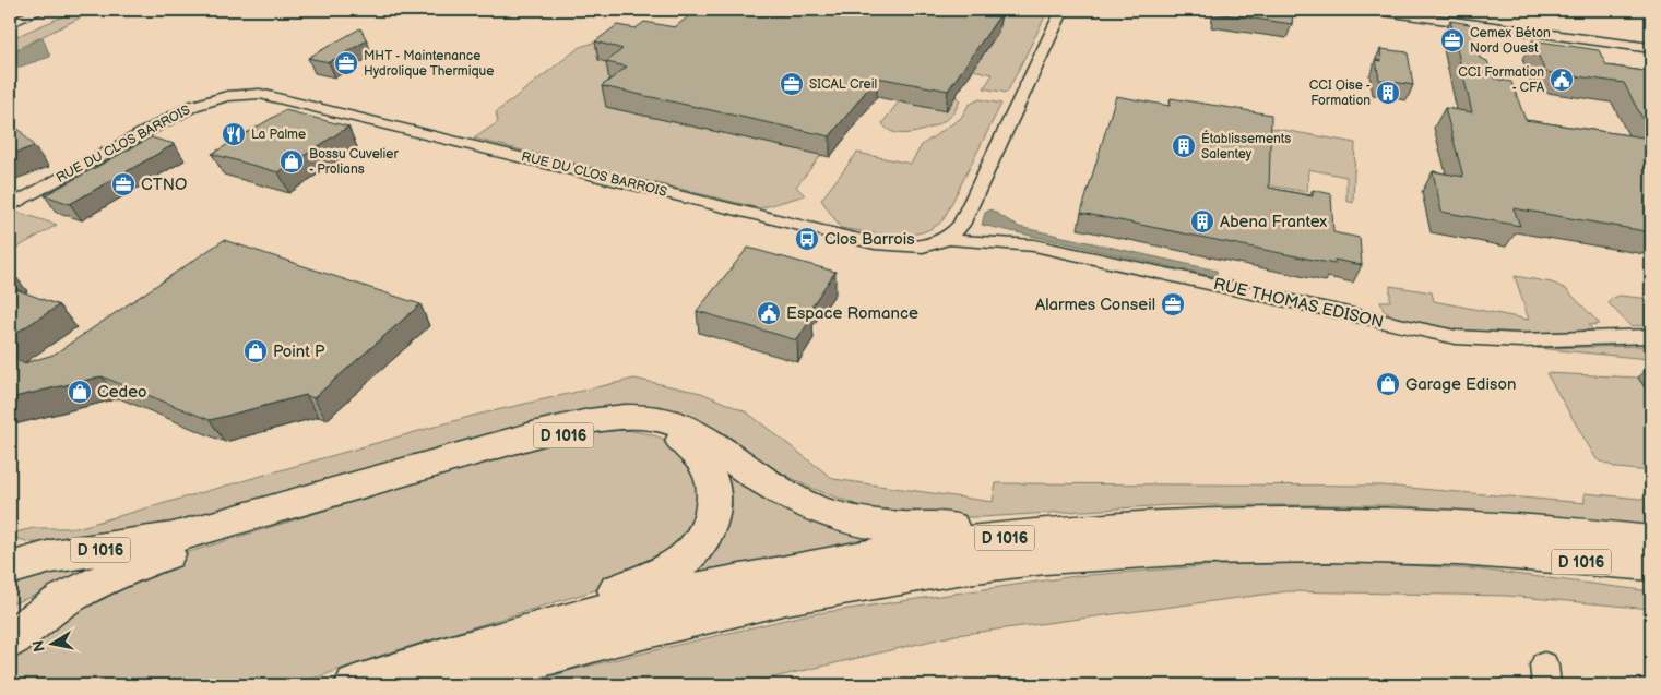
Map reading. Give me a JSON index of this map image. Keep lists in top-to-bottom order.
{
  "streets": {
    "highway": ["D 1016"],
    "street": ["RUE DU CLOS BARROIS", "RUE THOMAS EDISON"]
  },
  "crossings": [
    ["RUE DU CLOS BARROIS", "RUE THOMAS EDISON"]
  ],
  "places": {
    "office": [
      "Cemex Béton Nord Ouest",
      "MHT - Maintenance Hydrolique Thermique",
      "SICAL Creil",
      "CTNO",
      "Alarmes Conseil"
    ],
    "public building": ["CCI Formation - CFA", "Espace Romance"],
    "building": ["CCI Oise - Formation", "Établissements Salentey", "Abena Frantex"],
    "restaurant": ["La Palme"],
    "shop": [
      "Bossu Cuvelier - Prolians",
      "Point P",
      "Garage Edison",
      "Cedeo"
    ],
    "bus stop": ["Clos Barrois"]
  },
  "north": "left"
}
